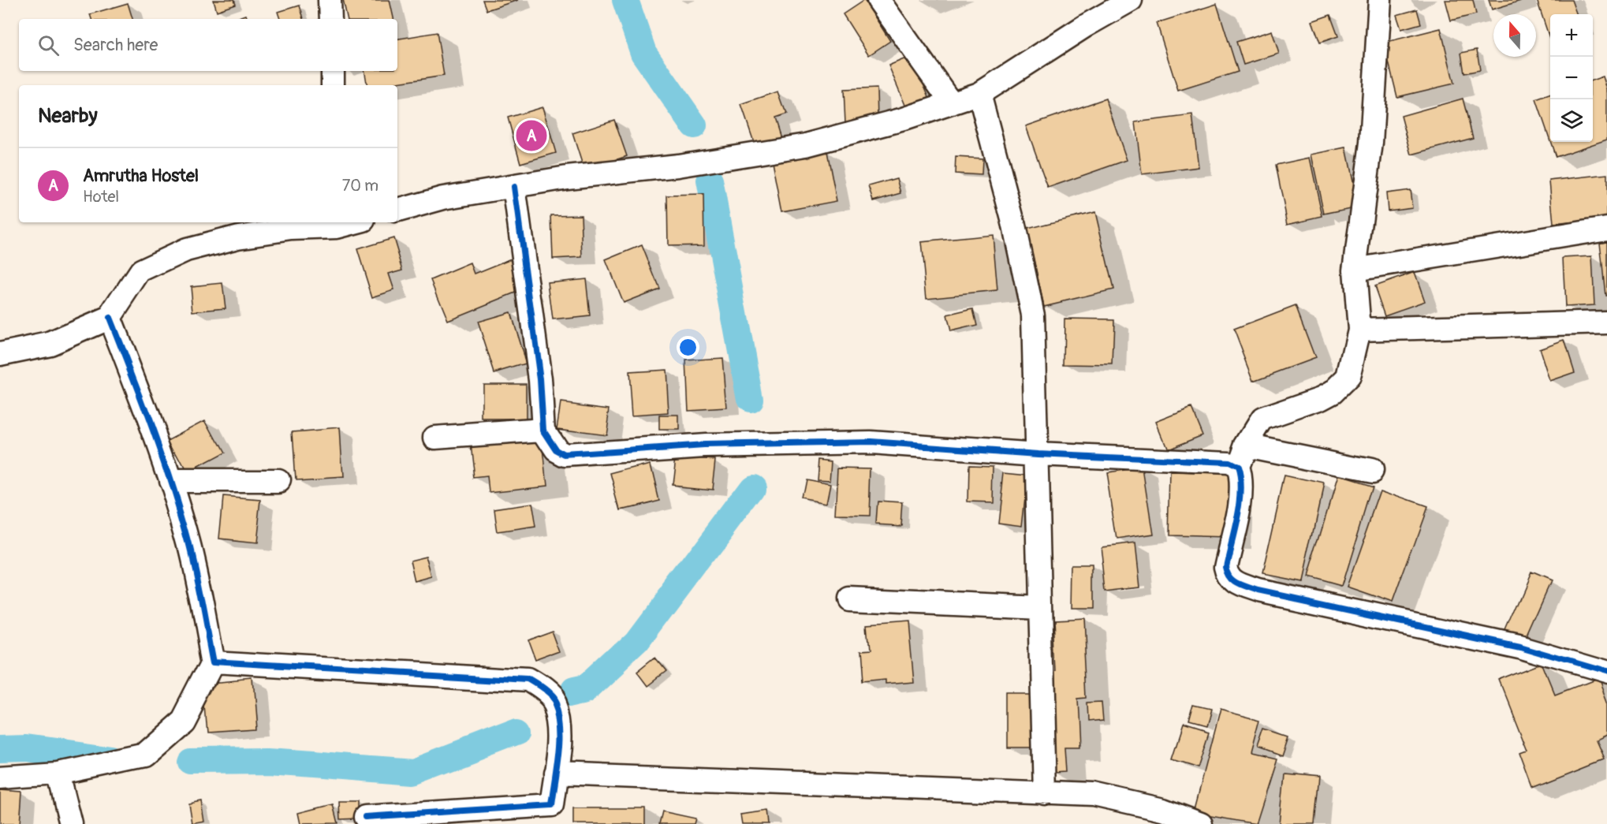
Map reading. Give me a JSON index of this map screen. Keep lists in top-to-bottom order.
{
  "north": "top",
  "page": {
    "map_buttons": ["+", "−"],
    "search": "Search here",
    "heading": "Nearby",
    "pins": "A",
    "list": [
      {
        "mark": "A",
        "name": "Amrutha Hostel",
        "note": "Hotel",
        "value": "70 m"
      }
    ]
  }
}
